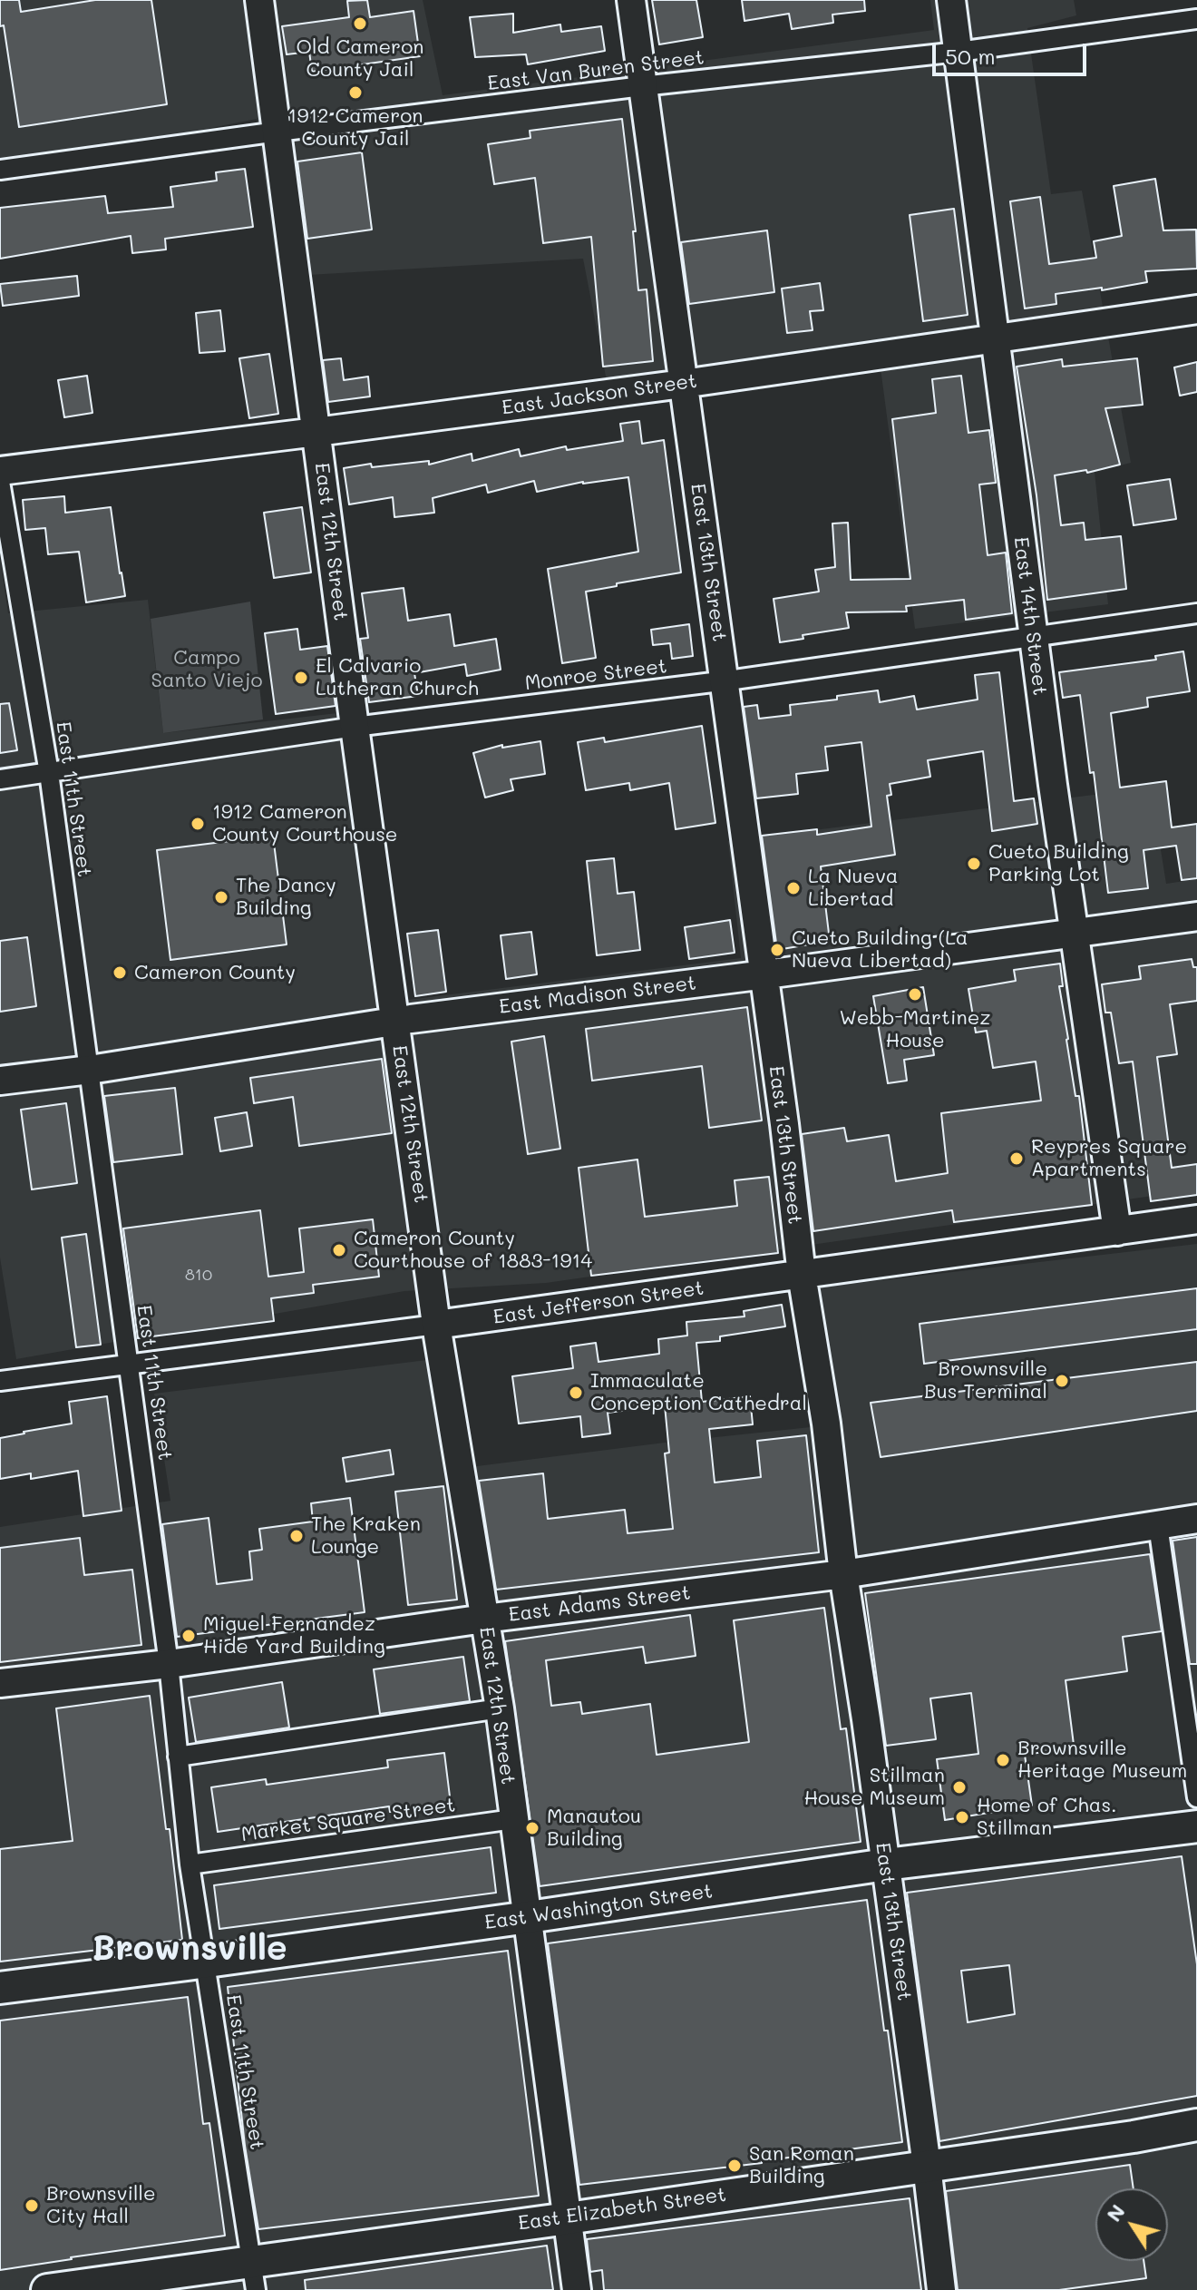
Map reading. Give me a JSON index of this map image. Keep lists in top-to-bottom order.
{
  "streets": {
    "main road": [
      "East Jackson Street",
      "East 12th Street",
      "East 13th Street",
      "East 14th Street",
      "East Madison Street",
      "East Jefferson Street",
      "East Adams Street",
      "East Washington Street",
      "East Elizabeth Street"
    ],
    "street": [
      "East Van Buren Street",
      "Monroe Street",
      "East 11th Street",
      "Market Square Street"
    ]
  },
  "crossings": [
    ["East Van Buren Street", "East 12th Street"],
    ["East Van Buren Street", "East 13th Street"],
    ["East Van Buren Street", "East 14th Street"],
    ["East Jackson Street", "East 12th Street"],
    ["East Jackson Street", "East 13th Street"],
    ["East Jackson Street", "East 14th Street"],
    ["East 12th Street", "Monroe Street"],
    ["East 12th Street", "East Madison Street"],
    ["East 12th Street", "East Jefferson Street"],
    ["East 12th Street", "East Adams Street"],
    ["East 12th Street", "Market Square Street"],
    ["East 12th Street", "East Washington Street"],
    ["East 12th Street", "East Elizabeth Street"],
    ["East 13th Street", "Monroe Street"],
    ["East 13th Street", "East Madison Street"],
    ["East 13th Street", "East Jefferson Street"],
    ["East 13th Street", "East Adams Street"],
    ["East 13th Street", "East Washington Street"],
    ["East 13th Street", "East Elizabeth Street"],
    ["East 14th Street", "Monroe Street"],
    ["East 14th Street", "East Madison Street"],
    ["East 14th Street", "East Jefferson Street"],
    ["Monroe Street", "East 11th Street"],
    ["East 11th Street", "East Madison Street"],
    ["East 11th Street", "East Jefferson Street"],
    ["East 11th Street", "East Adams Street"],
    ["East 11th Street", "Market Square Street"],
    ["East 11th Street", "East Washington Street"],
    ["East 11th Street", "East Elizabeth Street"]
  ],
  "districts": ["Brownsville"],
  "parks": ["Campo Santo Viejo"],
  "places": [
    "Old Cameron County Jail",
    "1912 Cameron County Jail",
    "El Calvario Lutheran Church",
    "1912 Cameron County Courthouse",
    "Cueto Building Parking Lot",
    "La Nueva Libertad",
    "The Dancy Building",
    "Cueto Building (La Nueva Libertad)",
    "Cameron County",
    "Webb-Martinez House",
    "Reypres Square Apartments",
    "Cameron County Courthouse of 1883-1914",
    "Brownsville Bus Terminal",
    "Immaculate Conception Cathedral",
    "The Kraken Lounge",
    "Miguel Fernandez Hide Yard Building",
    "Brownsville Heritage Museum",
    "Stillman House Museum",
    "Home of Chas. Stillman",
    "Manautou Building",
    "San Roman Building",
    "Brownsville City Hall"
  ],
  "house_numbers": ["810"],
  "scale_bar": "50 m",
  "north": "top left"
}
